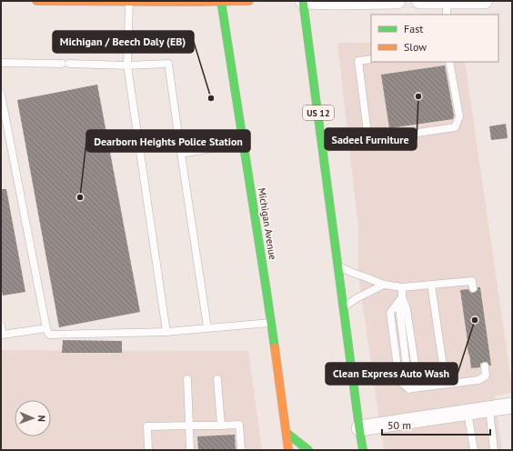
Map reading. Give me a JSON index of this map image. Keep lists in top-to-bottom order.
{
  "streets": {
    "main road": ["US 12", "Michigan Avenue"]
  },
  "places": [
    "Sadeel Furniture",
    "Michigan / Beech Daly (EB)",
    "Dearborn Heights Police Station",
    "Clean Express Auto Wash"
  ],
  "legend": ["Fast", "Slow"],
  "scale_bar": "50 m",
  "north": "right"
}
